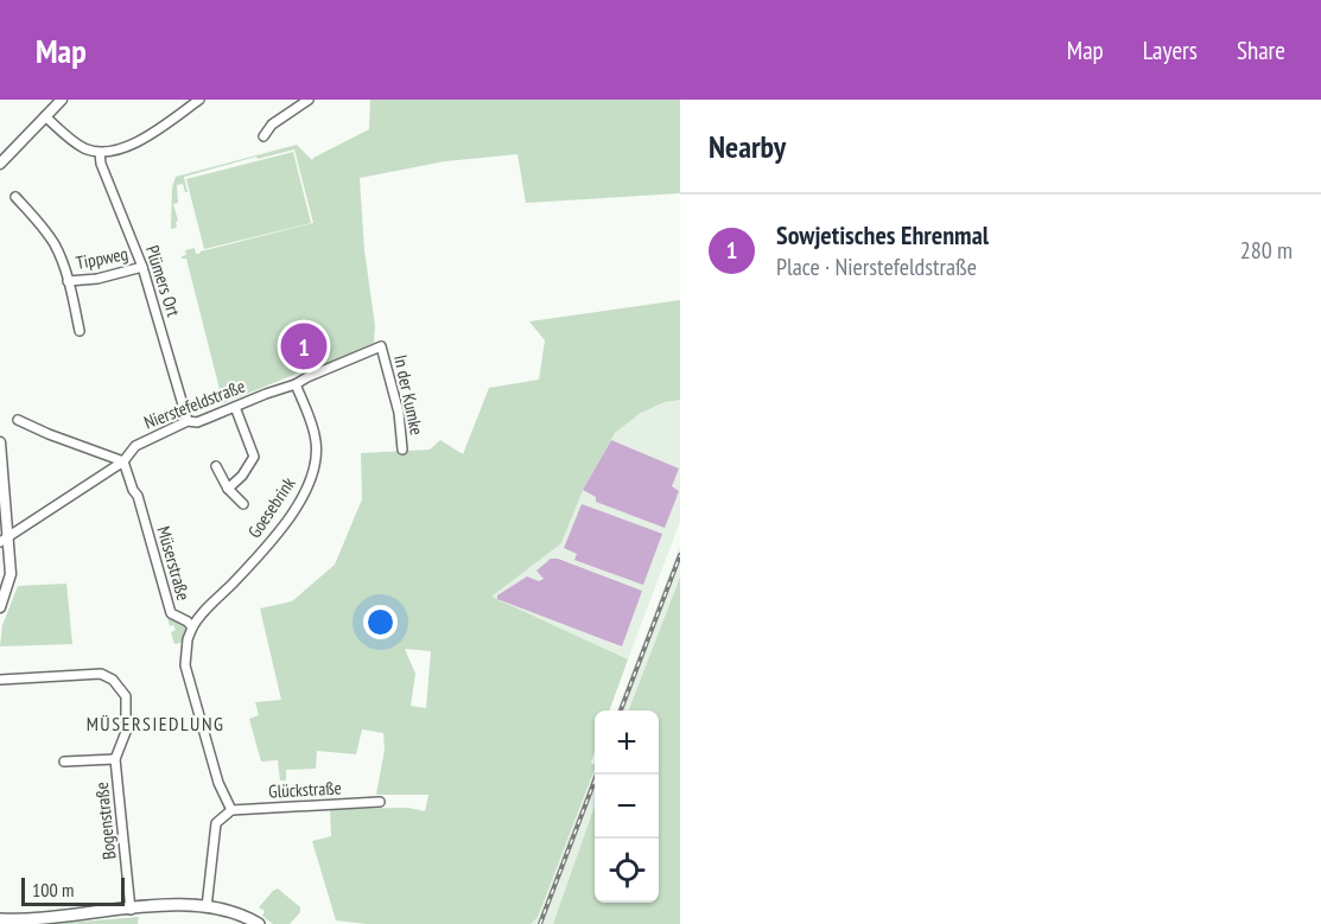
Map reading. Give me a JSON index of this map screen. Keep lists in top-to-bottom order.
{
  "streets": {
    "street": [
      "Tippweg",
      "Plümers Ort",
      "In der Kumke",
      "Nierstefeldstraße",
      "Goesebrink",
      "Müserstraße",
      "Glückstraße",
      "Bogenstraße"
    ]
  },
  "crossings": [
    ["Tippweg", "Plümers Ort"],
    ["Plümers Ort", "Nierstefeldstraße"],
    ["In der Kumke", "Nierstefeldstraße"],
    ["Nierstefeldstraße", "Goesebrink"],
    ["Nierstefeldstraße", "Müserstraße"],
    ["Goesebrink", "Müserstraße"]
  ],
  "districts": ["MÜSERSIEDLUNG"],
  "scale_bar": "100 m",
  "page": {
    "header": "Map",
    "nav": ["Map", "Layers", "Share"],
    "heading": "Nearby",
    "list": [
      {
        "mark": "1",
        "name": "Sowjetisches Ehrenmal",
        "note": "Place · Nierstefeldstraße",
        "value": "280 m"
      }
    ],
    "pins": "1",
    "map_buttons": ["+", "−"],
    "scale": "100 m"
  }
}
